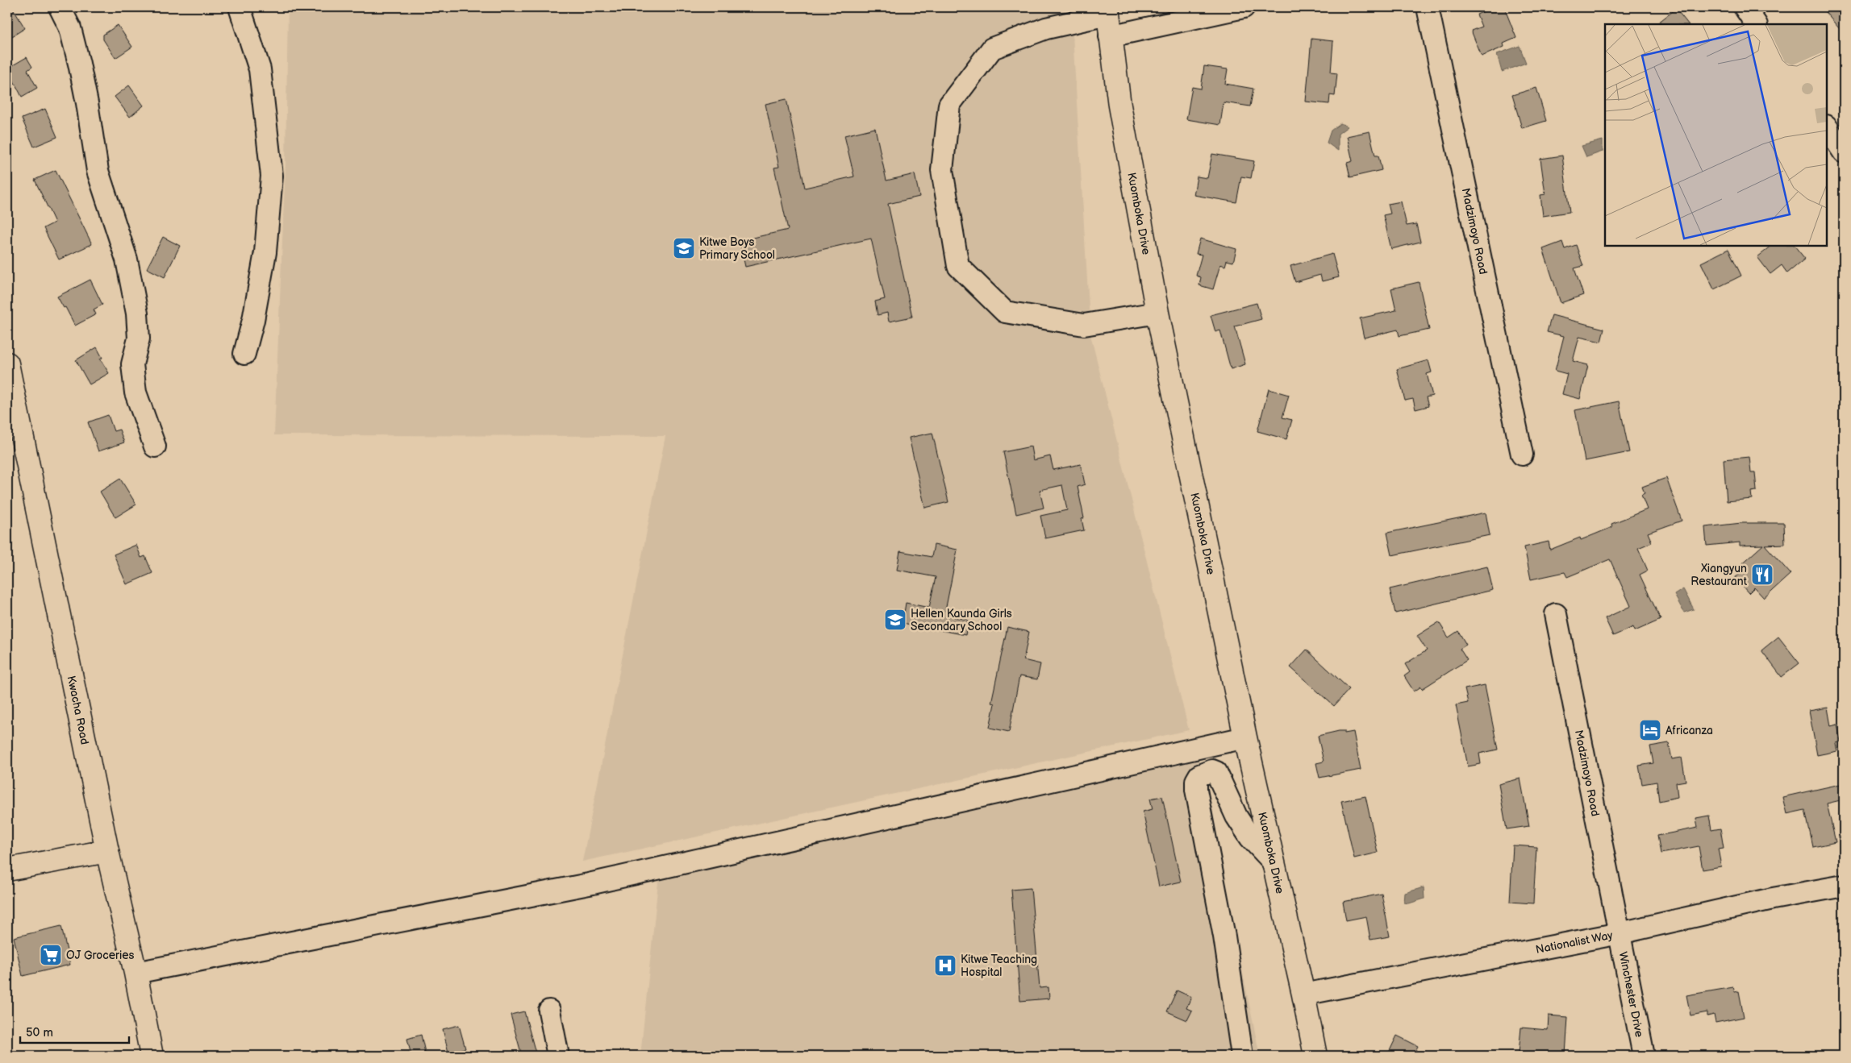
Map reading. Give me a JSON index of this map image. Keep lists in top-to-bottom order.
{
  "streets": {
    "main road": ["Kuomboka Drive", "Kwacha Road"],
    "street": ["Madzimoyo Road", "Nationalist Way", "Winchester Drive"]
  },
  "crossings": [
    ["Kuomboka Drive", "Nationalist Way"],
    ["Madzimoyo Road", "Nationalist Way"],
    ["Madzimoyo Road", "Winchester Drive"],
    ["Nationalist Way", "Winchester Drive"]
  ],
  "places": {
    "school or university": ["Kitwe Boys Primary School", "Hellen Kaunda Girls Secondary School"],
    "restaurant": ["Xiangyun Restaurant"],
    "hotel": ["Africanza"],
    "supermarket": ["OJ Groceries"],
    "hospital": ["Kitwe Teaching Hospital"]
  },
  "scale_bar": "50 m"
}
